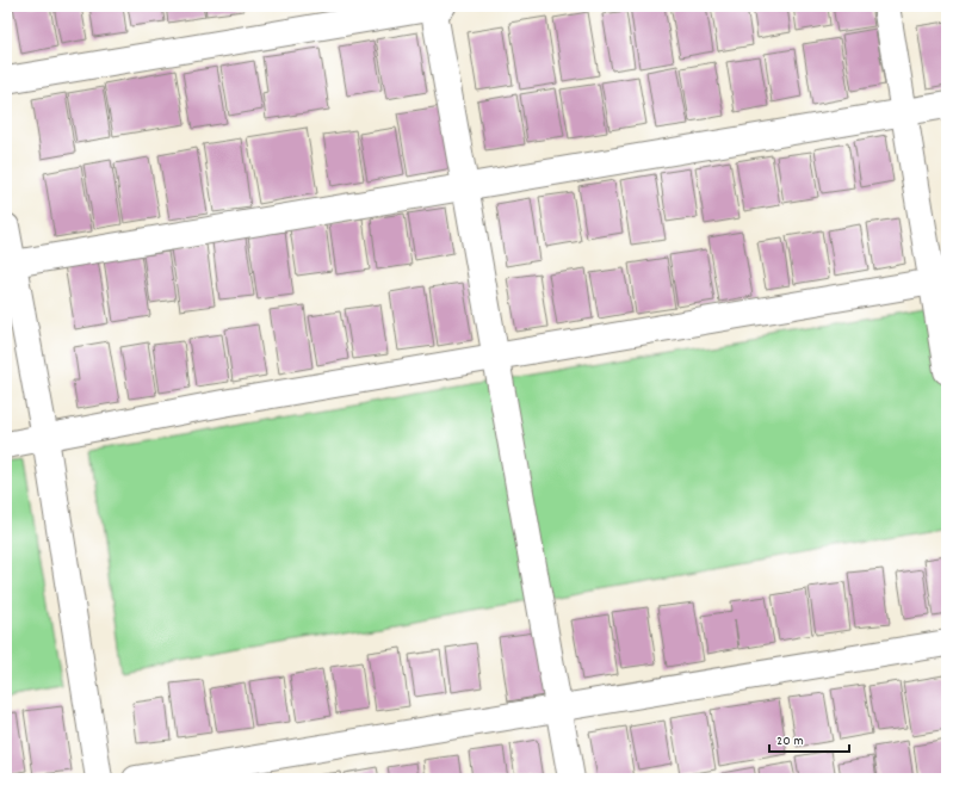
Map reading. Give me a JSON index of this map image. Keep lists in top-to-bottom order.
{
  "scale_bar": "20 m"
}
